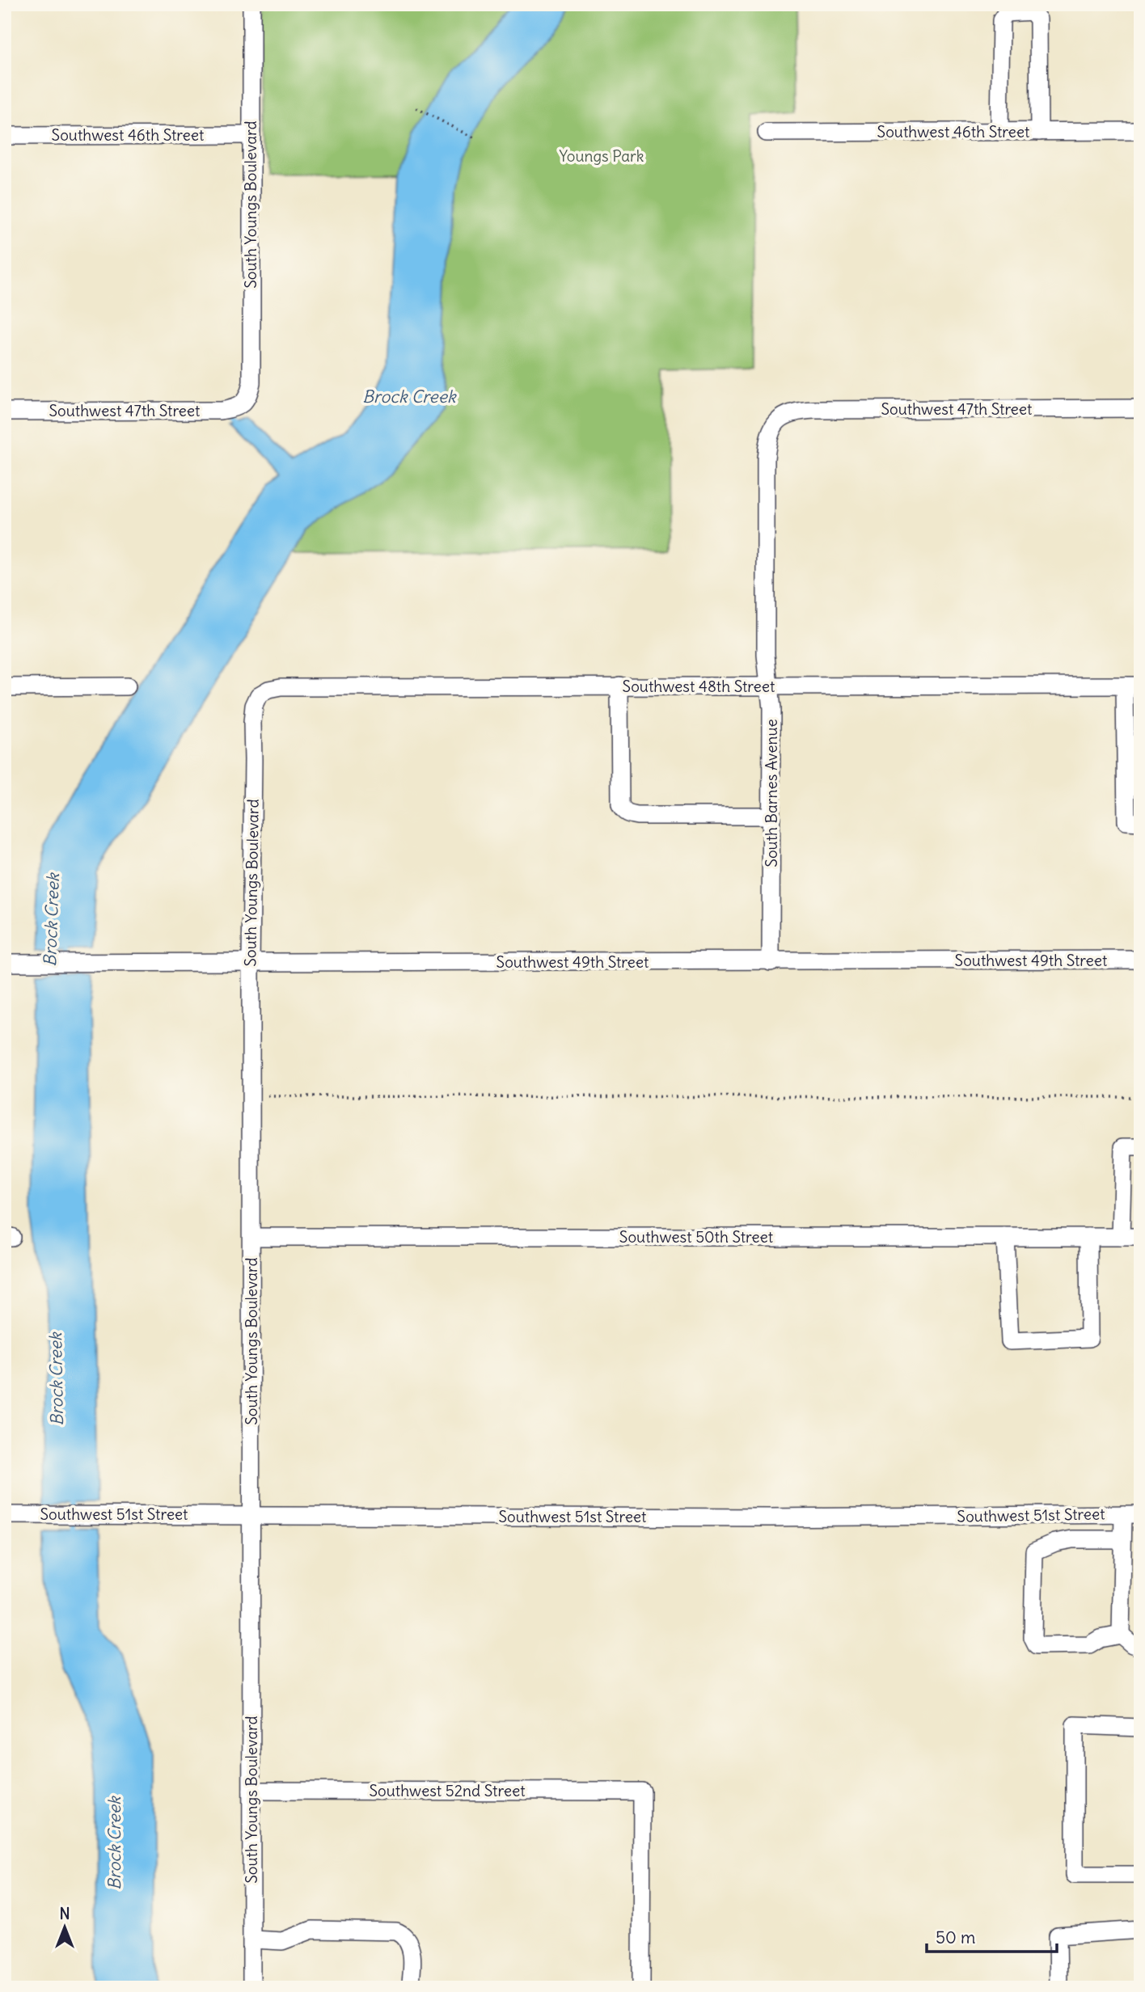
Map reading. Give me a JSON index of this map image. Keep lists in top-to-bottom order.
{
  "streets": {
    "street": [
      "Southwest 46th Street",
      "South Youngs Boulevard",
      "Southwest 47th Street",
      "Southwest 48th Street",
      "South Barnes Avenue",
      "Southwest 49th Street",
      "Southwest 50th Street",
      "Southwest 51st Street",
      "Southwest 52nd Street"
    ]
  },
  "crossings": [
    ["Southwest 46th Street", "South Youngs Boulevard"],
    ["South Youngs Boulevard", "Southwest 47th Street"],
    ["South Youngs Boulevard", "Southwest 48th Street"],
    ["South Youngs Boulevard", "Southwest 49th Street"],
    ["South Youngs Boulevard", "Southwest 50th Street"],
    ["South Youngs Boulevard", "Southwest 51st Street"],
    ["South Youngs Boulevard", "Southwest 52nd Street"],
    ["Southwest 47th Street", "South Barnes Avenue"],
    ["Southwest 48th Street", "South Barnes Avenue"],
    ["South Barnes Avenue", "Southwest 49th Street"]
  ],
  "water": ["Brock Creek"],
  "parks": ["Youngs Park"],
  "scale_bar": "50 m",
  "north": "top"
}
